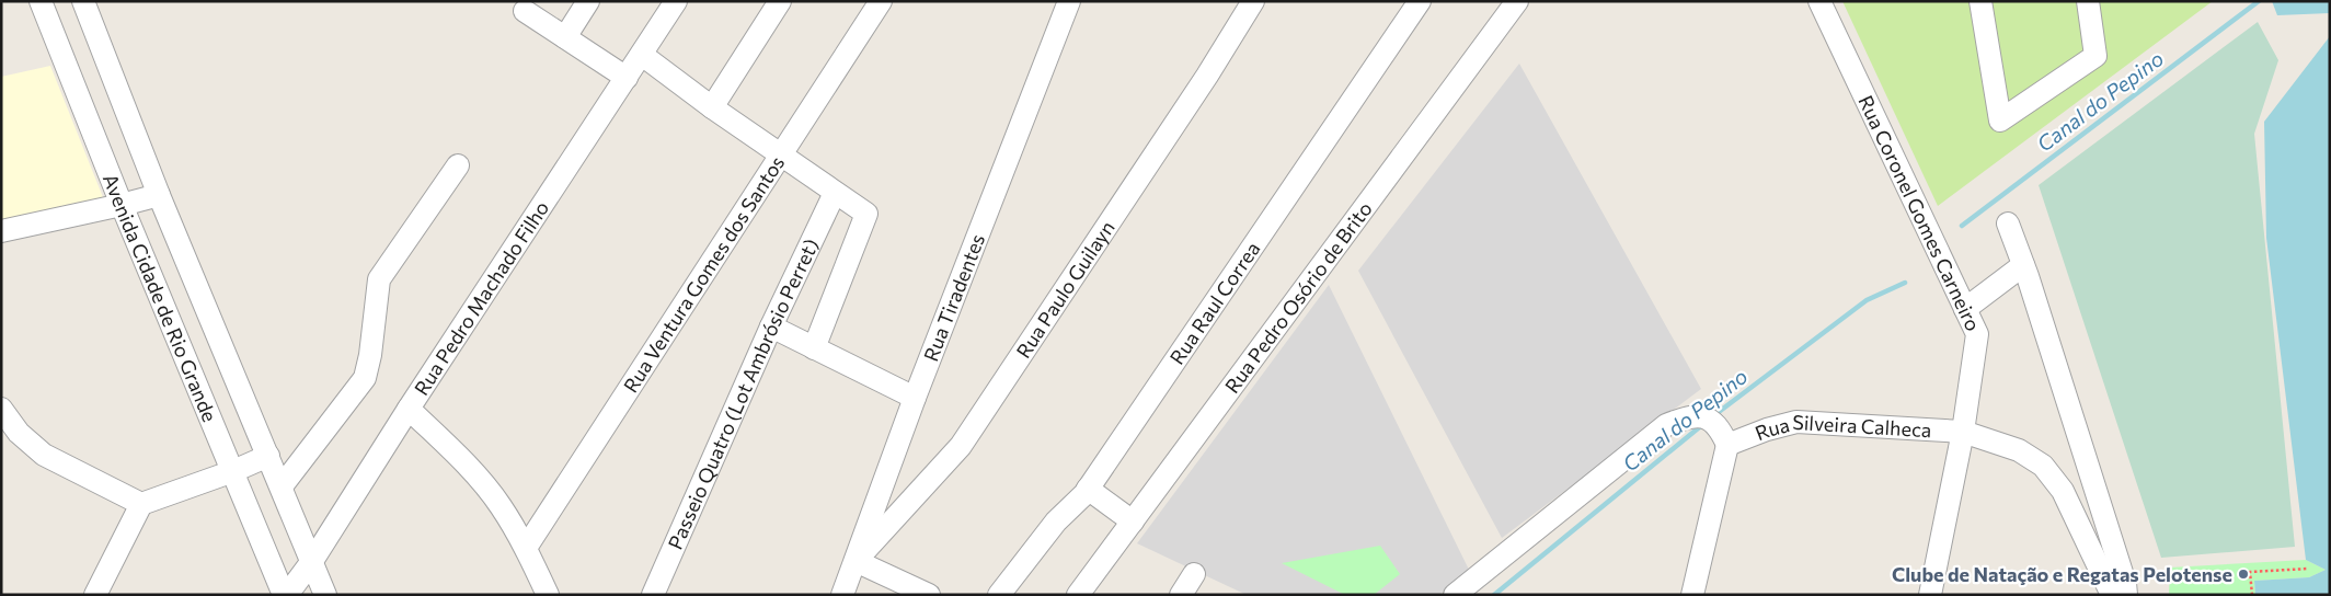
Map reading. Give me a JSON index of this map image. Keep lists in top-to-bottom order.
{
  "streets": {
    "street": [
      "Rua Coronel Gomes Carneiro",
      "Rua Ventura Gomes dos Santos",
      "Rua Paulo Guilayn",
      "Rua Tiradentes",
      "Avenida Cidade de Rio Grande",
      "Rua Pedro Machado Filho",
      "Rua Pedro Osório de Brito",
      "Rua Raul Correa",
      "Passeio Quatro (Lot Ambrósio Perret)",
      "Rua Silveira Calheca"
    ]
  },
  "crossings": [
    ["Rua Coronel Gomes Carneiro", "Rua Silveira Calheca"],
    ["Rua Paulo Guilayn", "Rua Tiradentes"],
    ["Avenida Cidade de Rio Grande", "Rua Pedro Machado Filho"]
  ],
  "water": ["Canal do Pepino"],
  "places": ["Clube de Natação e Regatas Pelotense"]
}
